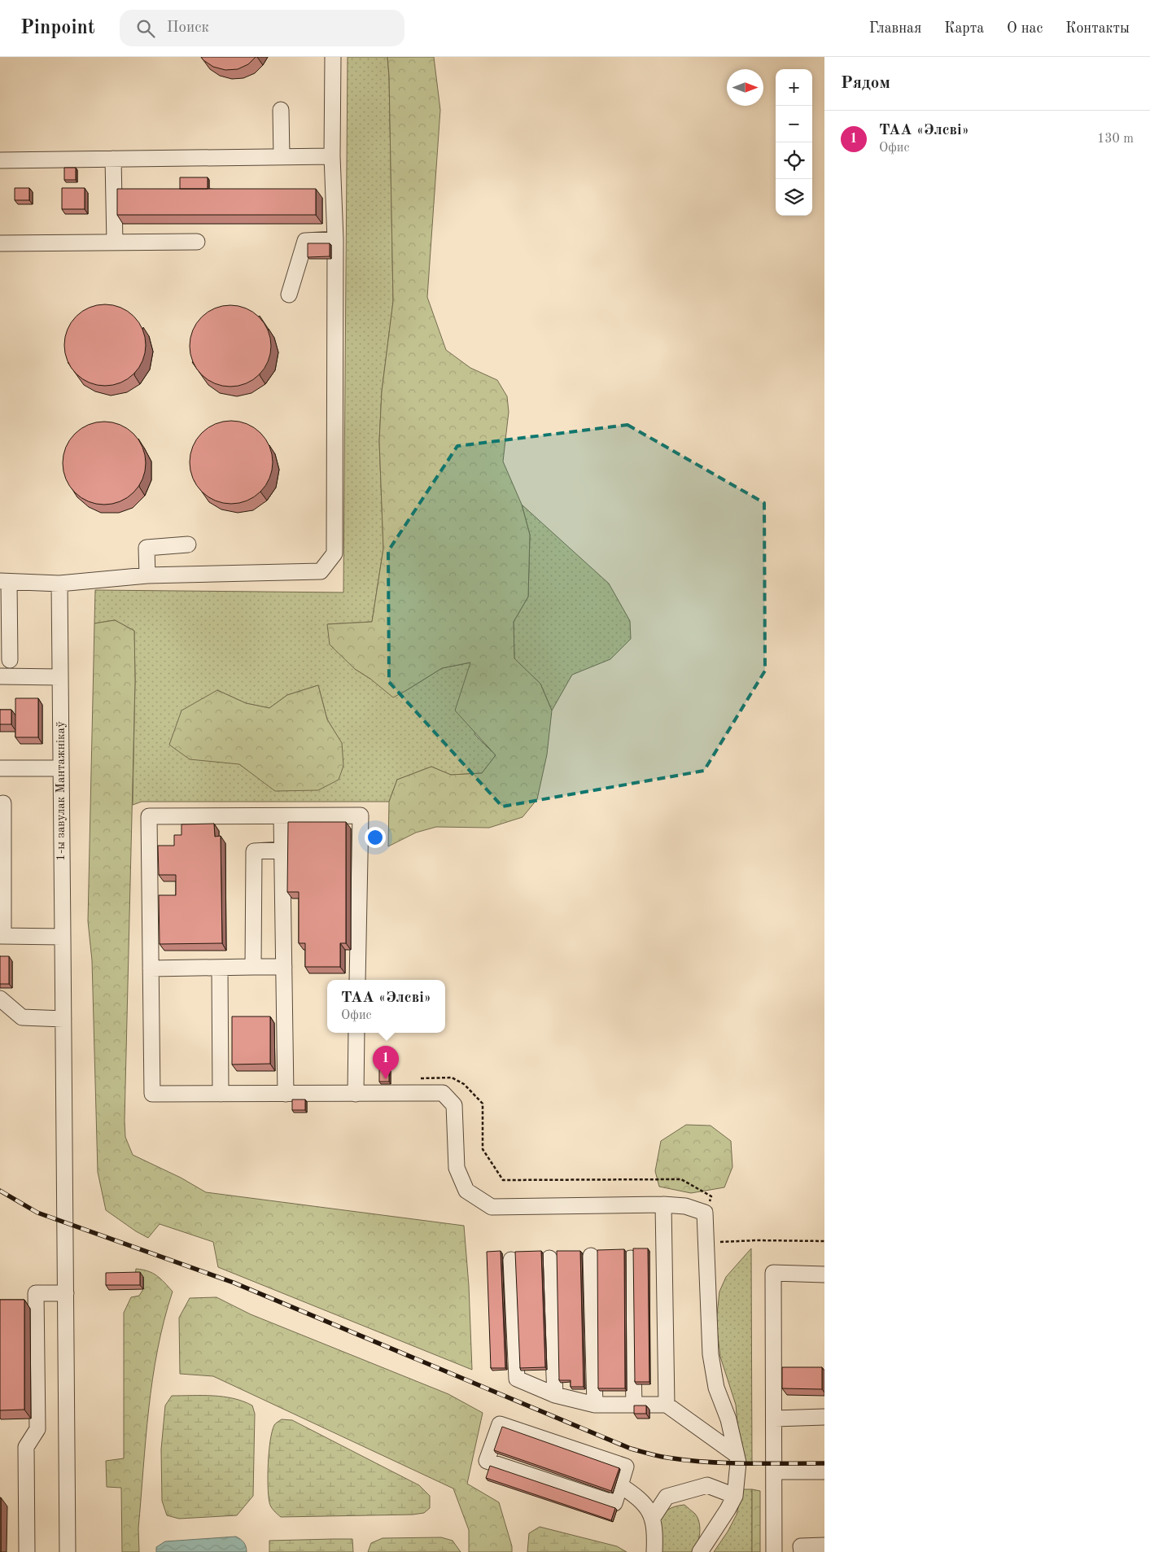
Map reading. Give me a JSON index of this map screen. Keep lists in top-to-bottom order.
{
  "streets": {
    "street": ["1-ы завулак Мантажнікаў"]
  },
  "north": "right",
  "page": {
    "header": "Pinpoint",
    "search": "Поиск",
    "nav": [
      "Главная",
      "Карта",
      "О нас",
      "Контакты"
    ],
    "heading": "Рядом",
    "map_buttons": ["+", "−"],
    "list": [
      {
        "mark": "1",
        "name": "ТАА «Элсві»",
        "note": "Офис",
        "value": "130 m"
      }
    ],
    "popup": ["ТАА «Элсві»", "Офис"],
    "pins": "1"
  }
}
